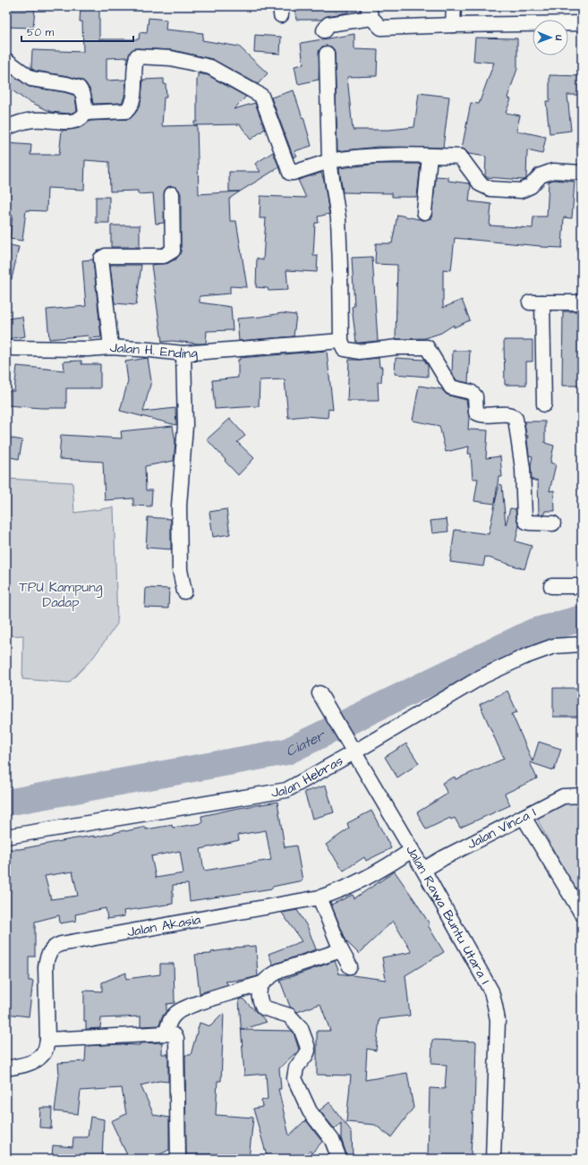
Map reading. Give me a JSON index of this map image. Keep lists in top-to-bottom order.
{
  "streets": {
    "street": [
      "Jalan H. Ending",
      "Jalan Hebras",
      "Jalan Vinca I",
      "Jalan Rawa Buntu Utara I",
      "Jalan Akasia"
    ]
  },
  "crossings": [
    ["Jalan Hebras", "Jalan Rawa Buntu Utara I"],
    ["Jalan Vinca I", "Jalan Rawa Buntu Utara I"],
    ["Jalan Rawa Buntu Utara I", "Jalan Akasia"]
  ],
  "water": ["Ciater"],
  "parks": ["TPU Kampung Dadap"],
  "scale_bar": "50 m",
  "north": "right"
}
